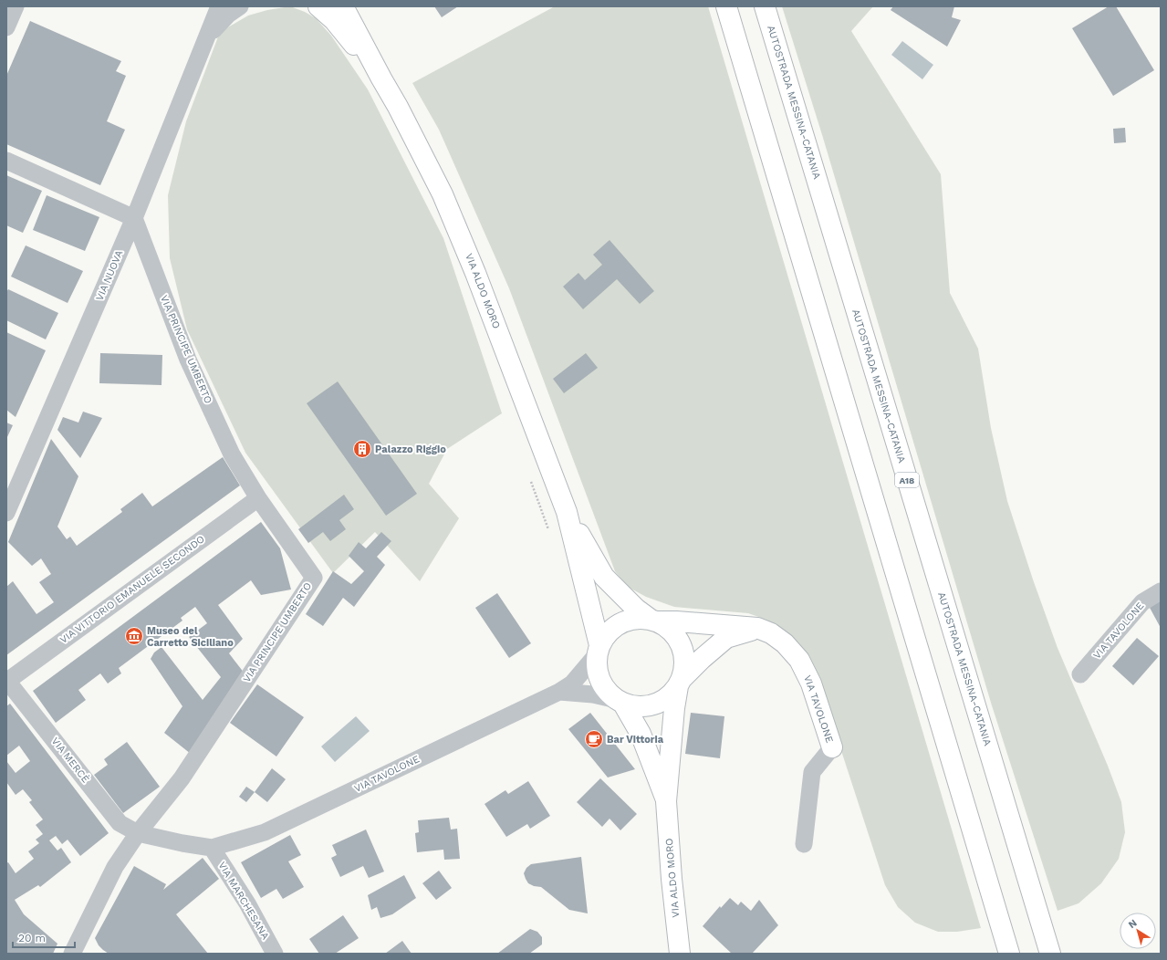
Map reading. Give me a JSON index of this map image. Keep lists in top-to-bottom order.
{
  "streets": {
    "main road": [
      "AUTOSTRADA MESSINA-CATANIA",
      "VIA ALDO MORO",
      "A18",
      "VIA TAVOLONE"
    ],
    "street": [
      "VIA NUOVA",
      "VIA PRINCIPE UMBERTO",
      "VIA VITTORIO EMANUELE SECONDO",
      "VIA MERCÈ",
      "VIA MARCHESANA"
    ]
  },
  "crossings": [
    ["VIA NUOVA", "VIA PRINCIPE UMBERTO"],
    ["VIA PRINCIPE UMBERTO", "VIA VITTORIO EMANUELE SECONDO"],
    ["VIA PRINCIPE UMBERTO", "VIA MERCÈ"],
    ["VIA VITTORIO EMANUELE SECONDO", "VIA MERCÈ"],
    ["VIA TAVOLONE", "VIA MERCÈ"],
    ["VIA TAVOLONE", "VIA MARCHESANA"],
    ["VIA MERCÈ", "VIA MARCHESANA"]
  ],
  "places": {
    "building": ["Palazzo Riggio"],
    "museum": ["Museo del Carretto Siciliano"],
    "cafe": ["Bar Vittoria"]
  },
  "scale_bar": "20 m",
  "north": "top left"
}
